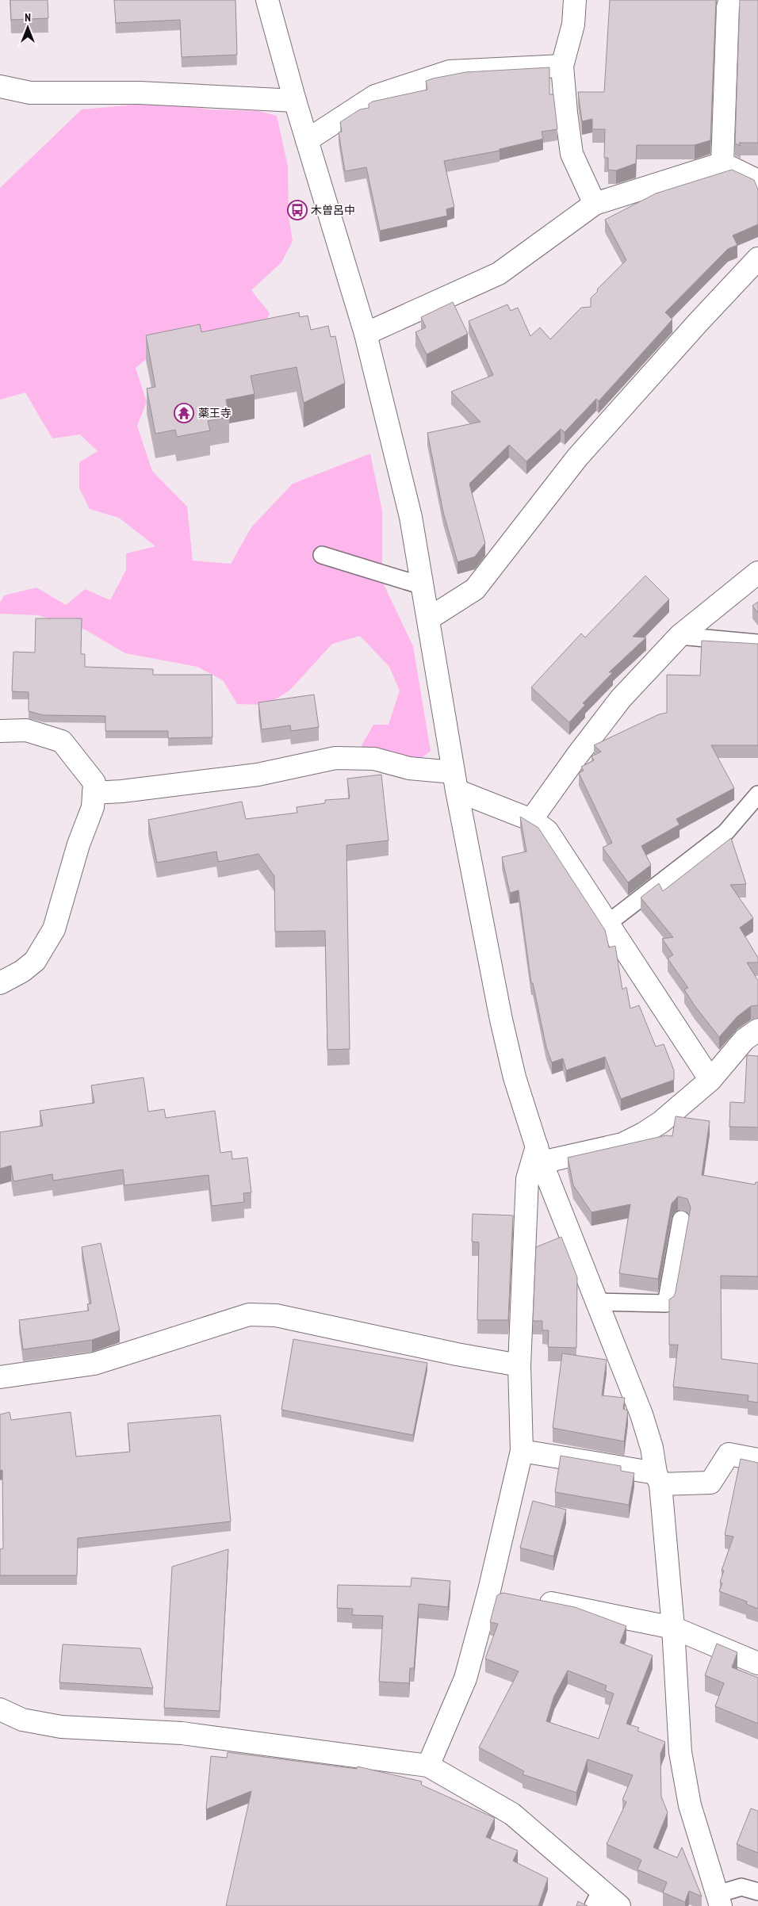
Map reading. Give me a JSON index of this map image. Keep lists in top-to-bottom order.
{
  "places": {
    "bus stop": ["木曽呂中"],
    "temple": ["薬王寺"]
  },
  "north": "top"
}
